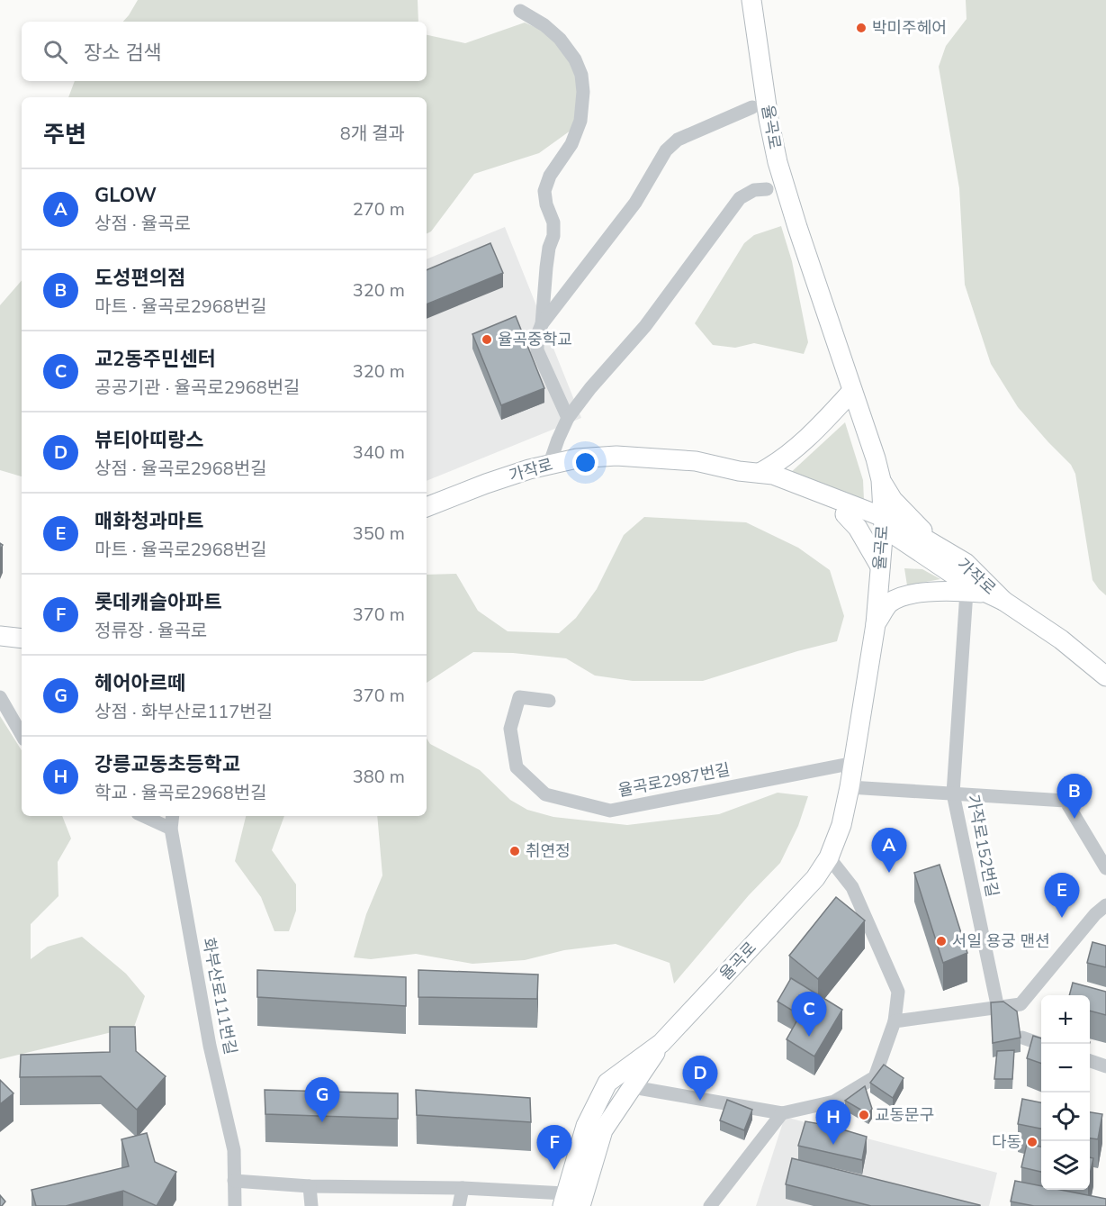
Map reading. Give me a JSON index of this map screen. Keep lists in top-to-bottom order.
{
  "streets": {
    "street": [
      "율곡로",
      "가작로",
      "율곡로2987번길",
      "가작로152번길",
      "화부산로111번길"
    ]
  },
  "crossings": [
    ["율곡로", "가작로"],
    ["율곡로", "율곡로2987번길"]
  ],
  "places": [
    "박미주헤어",
    "율곡중학교",
    "취연정",
    "서일 용궁 맨션",
    "교동문구",
    "다동"
  ],
  "page": {
    "search": "장소 검색",
    "heading": ["주변", "8개 결과"],
    "list": [
      {
        "mark": "A",
        "name": "GLOW",
        "note": "상점 · 율곡로",
        "value": "270 m"
      },
      {
        "mark": "B",
        "name": "도성편의점",
        "note": "마트 · 율곡로2968번길",
        "value": "320 m"
      },
      {
        "mark": "C",
        "name": "교2동주민센터",
        "note": "공공기관 · 율곡로2968번길",
        "value": "320 m"
      },
      {
        "mark": "D",
        "name": "뷰티아띠랑스",
        "note": "상점 · 율곡로2968번길",
        "value": "340 m"
      },
      {
        "mark": "E",
        "name": "매화청과마트",
        "note": "마트 · 율곡로2968번길",
        "value": "350 m"
      },
      {
        "mark": "F",
        "name": "롯데캐슬아파트",
        "note": "정류장 · 율곡로",
        "value": "370 m"
      },
      {
        "mark": "G",
        "name": "헤어아르떼",
        "note": "상점 · 화부산로117번길",
        "value": "370 m"
      },
      {
        "mark": "H",
        "name": "강릉교동초등학교",
        "note": "학교 · 율곡로2968번길",
        "value": "380 m"
      }
    ],
    "pins": [
      "B",
      "A",
      "E",
      "C",
      "D",
      "G",
      "H",
      "F"
    ],
    "map_buttons": ["+", "−"]
  }
}
